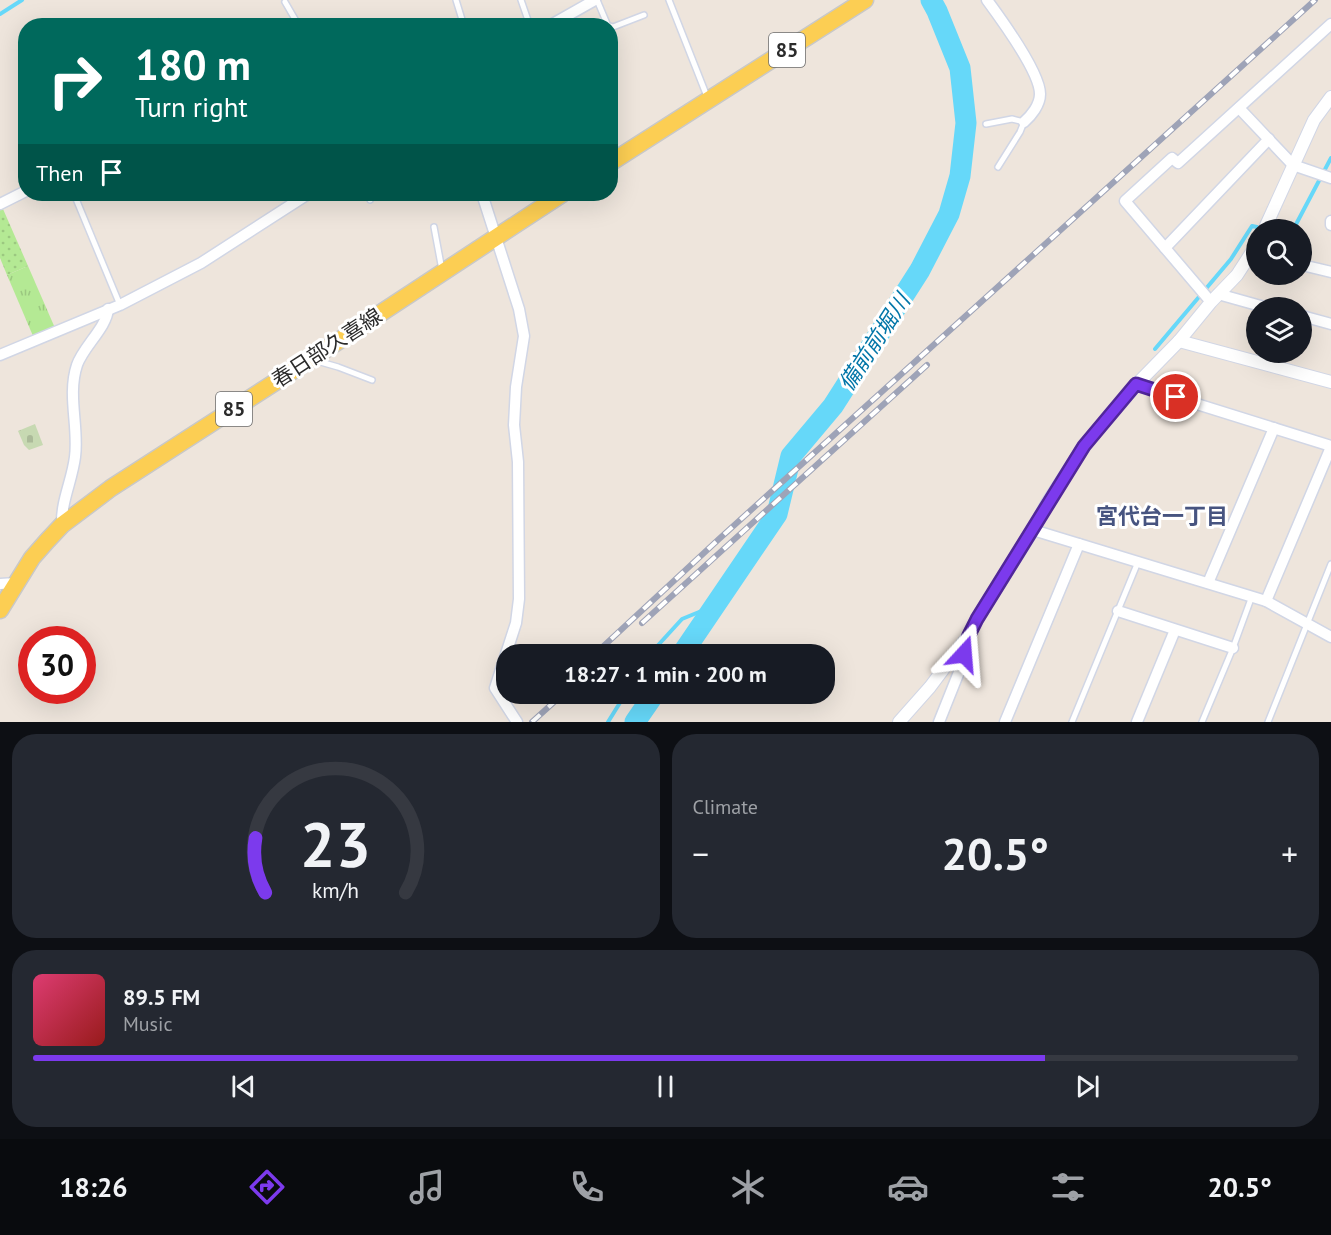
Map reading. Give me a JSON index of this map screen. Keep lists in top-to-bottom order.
{
  "streets": {
    "main road": ["85", "春日部久喜線"]
  },
  "districts": ["宮代台一丁目"],
  "water": ["備前前堀川"],
  "page": {
    "turn": ["180 m", "Turn right"],
    "then": "Then",
    "limit": "30",
    "trip": "18:27 · 1 min · 200 m",
    "tile": "Climate",
    "heat": ["−", "20.5°", "+"],
    "song": ["89.5 FM", "Music"],
    "tabs": ["18:26", "20.5°"],
    "gauge": ["23", "km/h"]
  }
}
